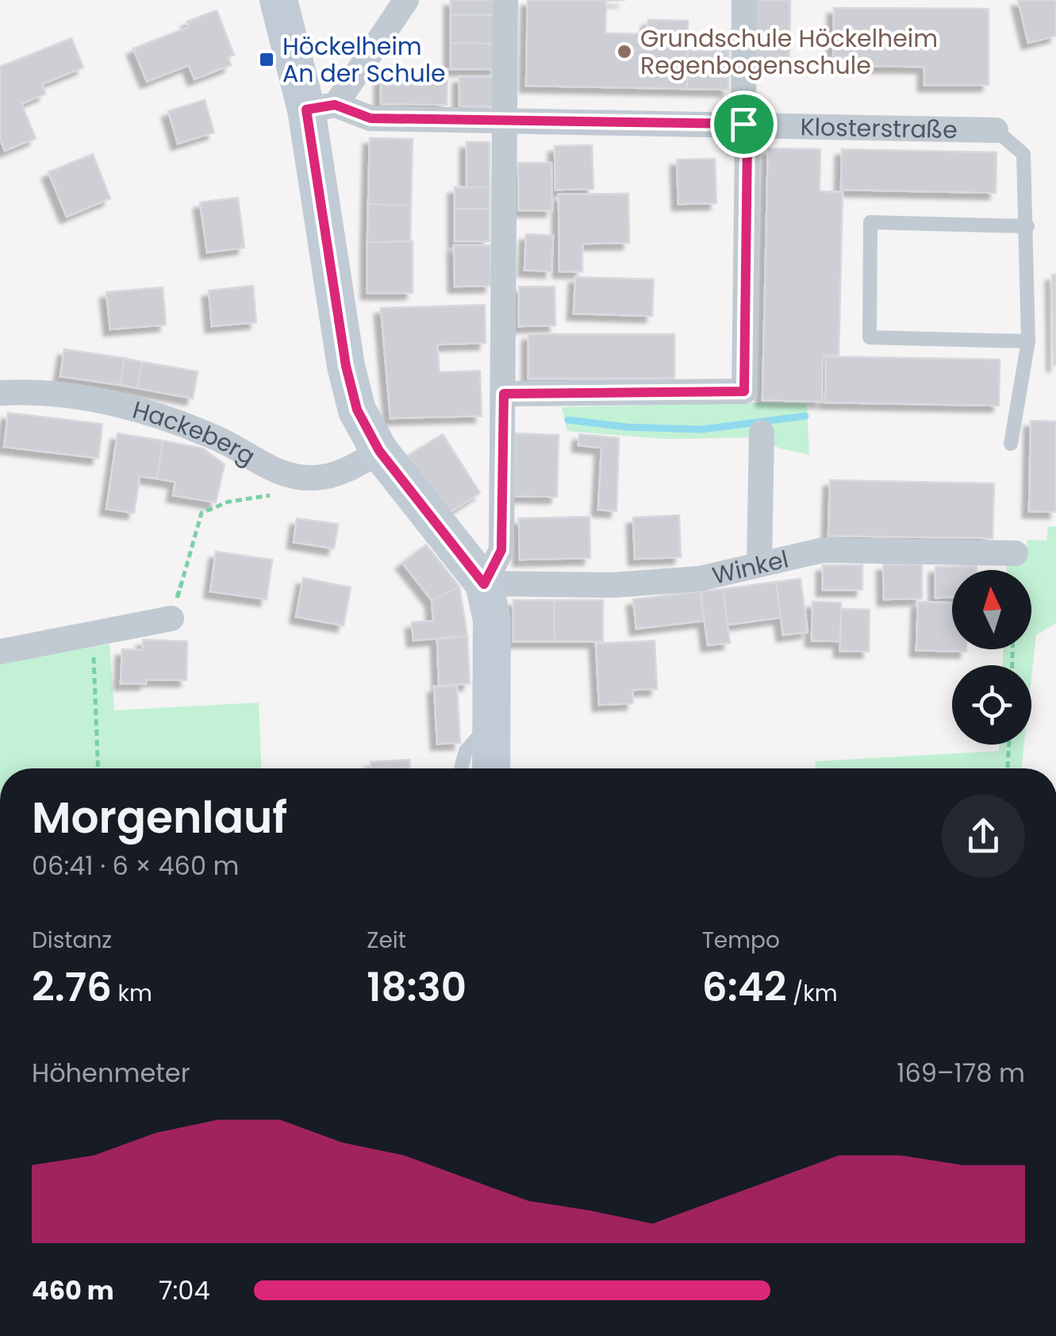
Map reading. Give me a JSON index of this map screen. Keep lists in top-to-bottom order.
{
  "streets": {
    "street": ["Klosterstraße", "Hackeberg", "Winkel"]
  },
  "places": {
    "other": ["Grundschule Höckelheim Regenbogenschule"],
    "transit": ["Höckelheim An der Schule"]
  },
  "north": "top",
  "page": {
    "heading": ["Morgenlauf", "06:41 · 6 × 460 m"],
    "stats": [
      ["Distanz", "2.76 km"],
      ["Zeit", "18:30"],
      ["Tempo", "6:42 /km"]
    ],
    "chart": ["Höhenmeter", "169–178 m"],
    "list": [
      {
        "name": "460 m",
        "note": "7:04"
      }
    ]
  }
}
